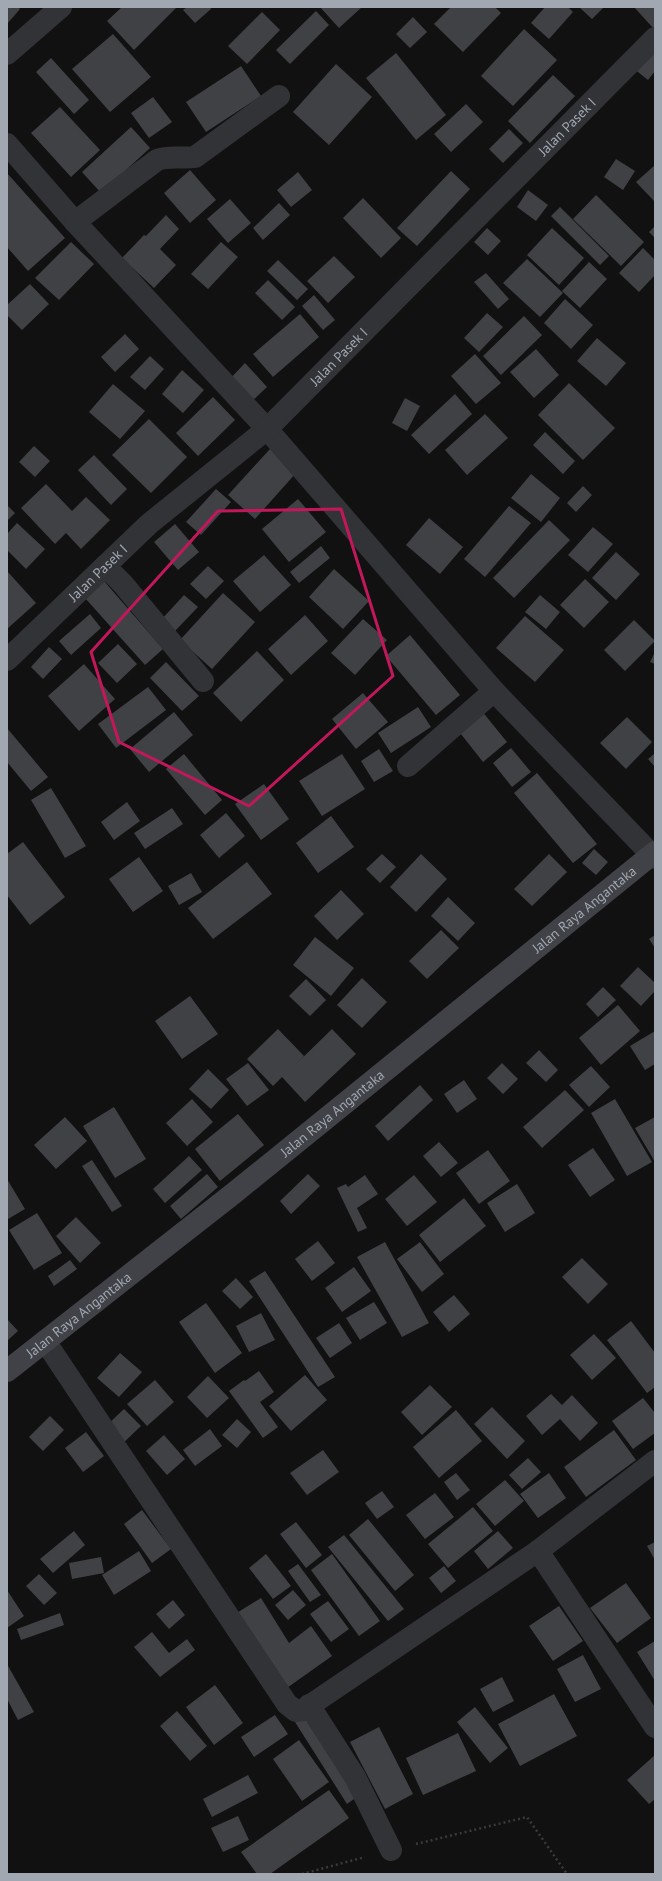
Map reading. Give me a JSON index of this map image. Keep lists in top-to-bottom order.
{
  "streets": {
    "main road": ["Jalan Raya Angantaka"],
    "street": ["Jalan Pasek I"]
  }
}
